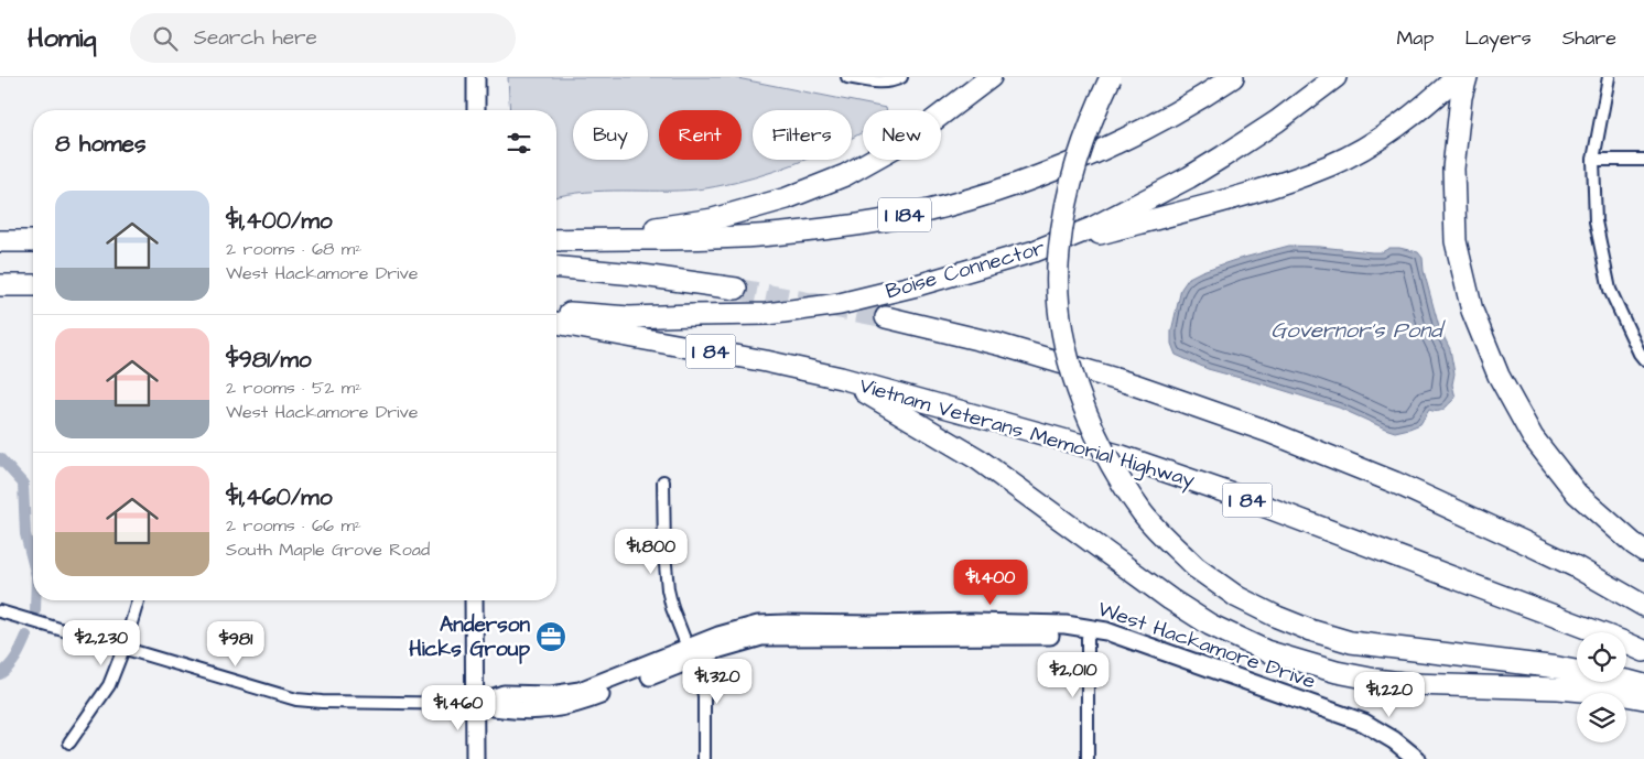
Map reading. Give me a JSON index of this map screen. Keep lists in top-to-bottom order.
{
  "streets": {
    "highway": [
      "I 184",
      "Boise Connector",
      "I 84",
      "Vietnam Veterans Memorial Highway"
    ],
    "street": ["West Hackamore Drive"]
  },
  "water": ["Governor's Pond"],
  "places": {
    "office": ["Anderson Hicks Group"]
  },
  "page": {
    "header": "Homiq",
    "search": "Search here",
    "nav": ["Map", "Layers", "Share"],
    "chip": [
      "Buy",
      "Rent",
      "Filters",
      "New"
    ],
    "heading": "8 homes",
    "list": [
      {
        "name": "$1,400/mo",
        "note": "2 rooms · 68 m² · West Hackamore Drive"
      },
      {
        "name": "$981/mo",
        "note": "2 rooms · 52 m² · West Hackamore Drive"
      },
      {
        "name": "$1,460/mo",
        "note": "2 rooms · 66 m² · South Maple Grove Road"
      }
    ],
    "price": [
      "$1,800",
      "$1,400",
      "$2,230",
      "$981",
      "$2,010",
      "$1,320",
      "$1,220",
      "$1,460"
    ]
  }
}
